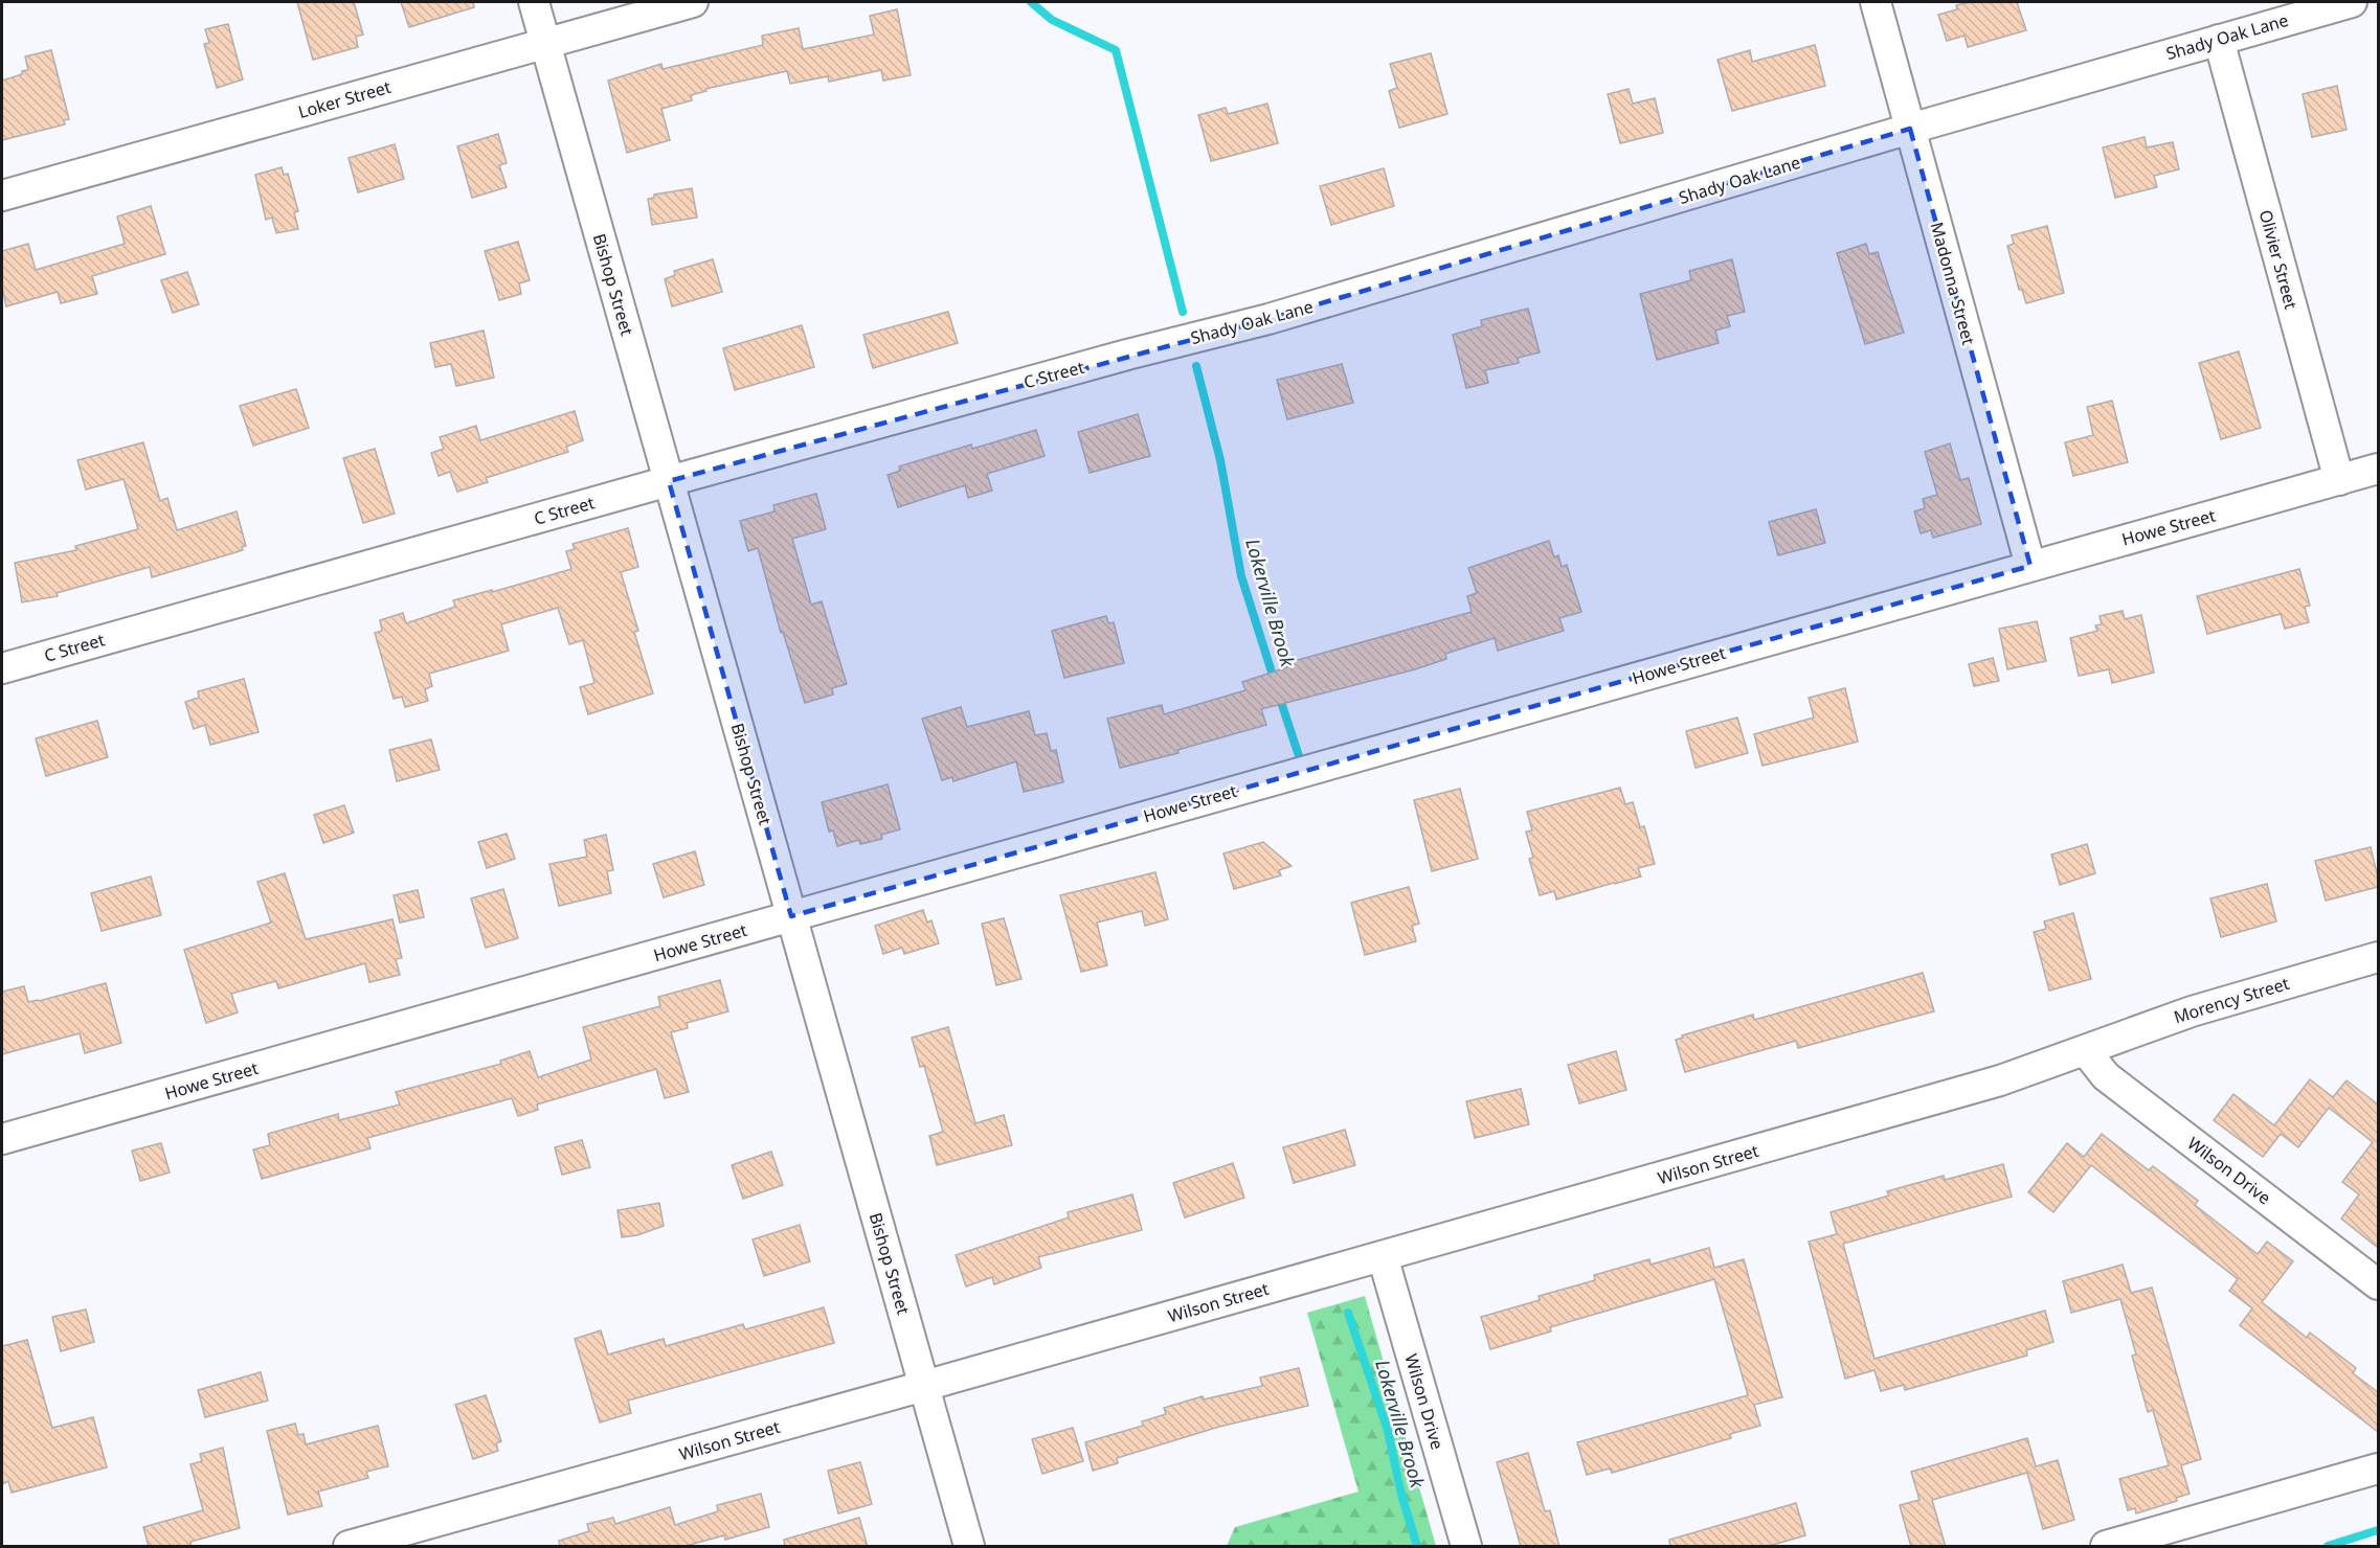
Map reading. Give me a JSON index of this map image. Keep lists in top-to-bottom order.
{
  "streets": {
    "street": [
      "Shady Oak Lane",
      "Loker Street",
      "Olivier Street",
      "Madonna Street",
      "Bishop Street",
      "C Street",
      "Howe Street",
      "Morency Street",
      "Wilson Street",
      "Wilson Drive"
    ]
  },
  "crossings": [
    ["Shady Oak Lane", "Olivier Street"],
    ["Shady Oak Lane", "Madonna Street"],
    ["Shady Oak Lane", "C Street"],
    ["Loker Street", "Bishop Street"],
    ["Olivier Street", "Howe Street"],
    ["Madonna Street", "Howe Street"],
    ["Bishop Street", "C Street"],
    ["Bishop Street", "Howe Street"],
    ["Bishop Street", "Wilson Street"],
    ["Morency Street", "Wilson Street"],
    ["Morency Street", "Wilson Drive"],
    ["Wilson Street", "Wilson Drive"]
  ],
  "water": ["Lokerville Brook"]
}
